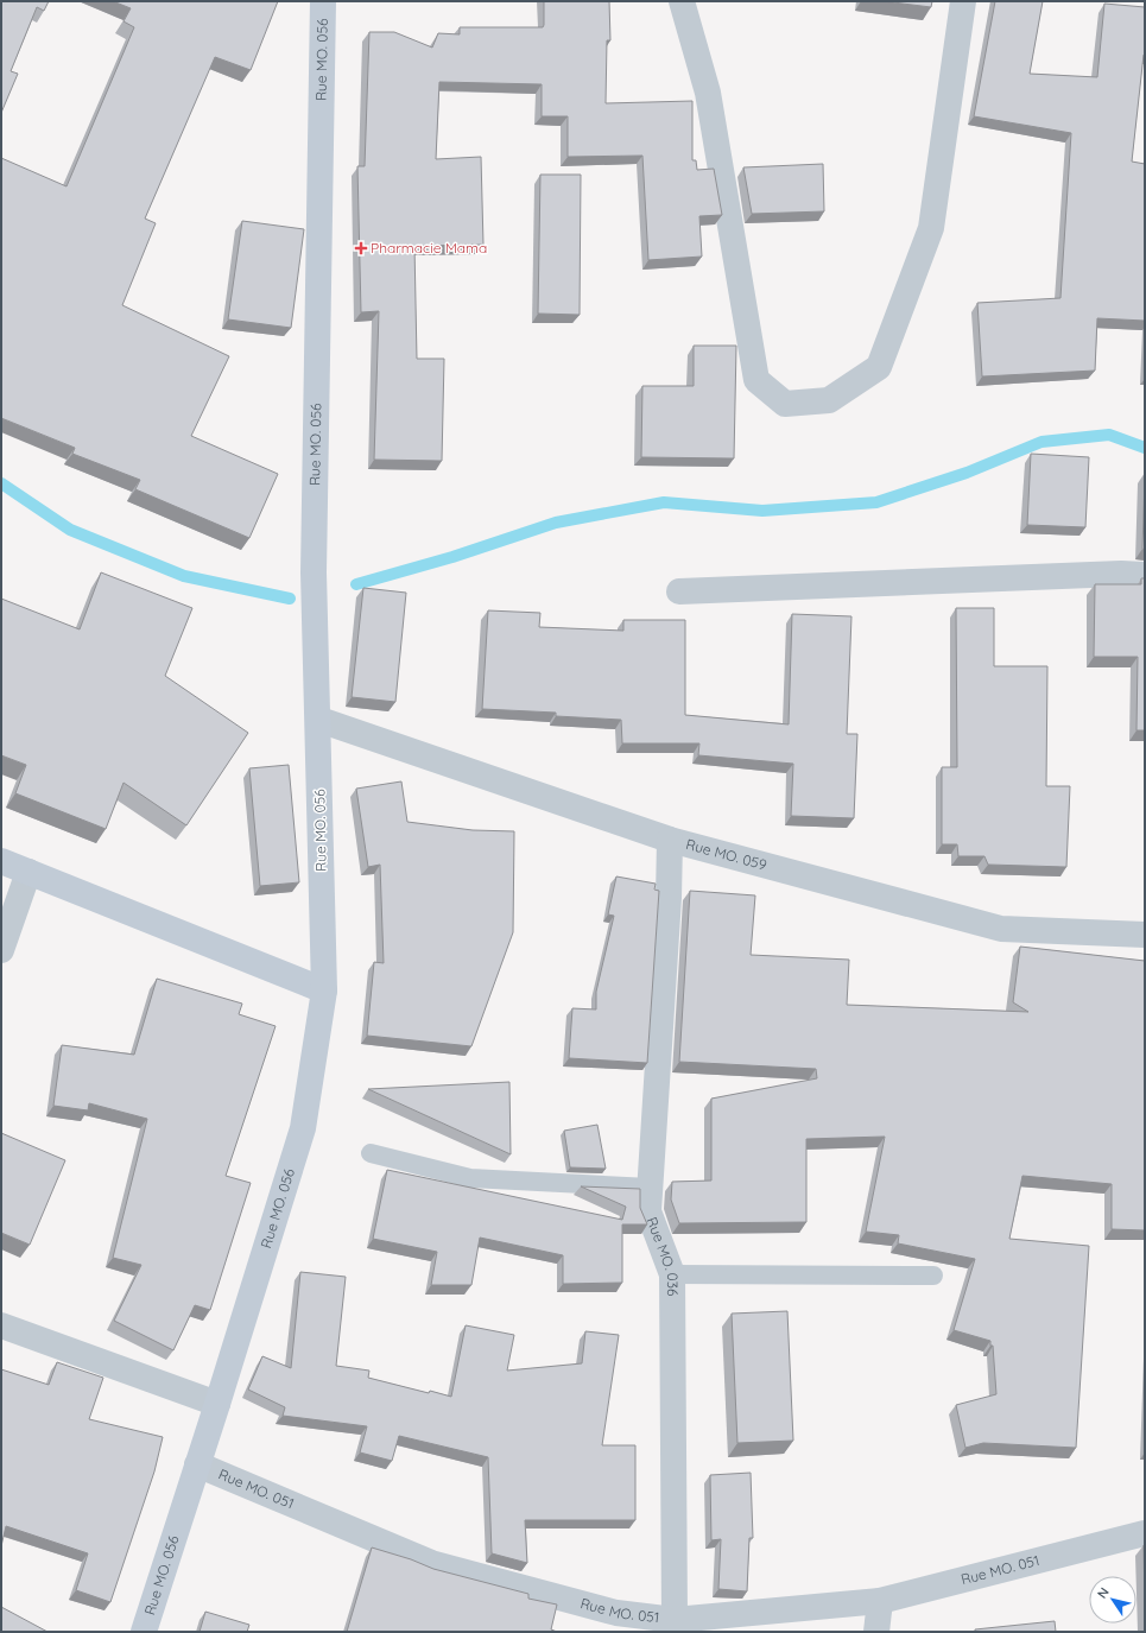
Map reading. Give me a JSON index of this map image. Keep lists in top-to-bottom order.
{
  "streets": {
    "street": [
      "Rue MO. 056",
      "Rue MO. 059",
      "Rue MO. 036",
      "Rue MO. 051"
    ]
  },
  "crossings": [
    ["Rue MO. 056", "Rue MO. 059"],
    ["Rue MO. 056", "Rue MO. 051"],
    ["Rue MO. 059", "Rue MO. 036"],
    ["Rue MO. 036", "Rue MO. 051"]
  ],
  "places": {
    "health": ["Pharmacie Mama"]
  },
  "north": "top left"
}
